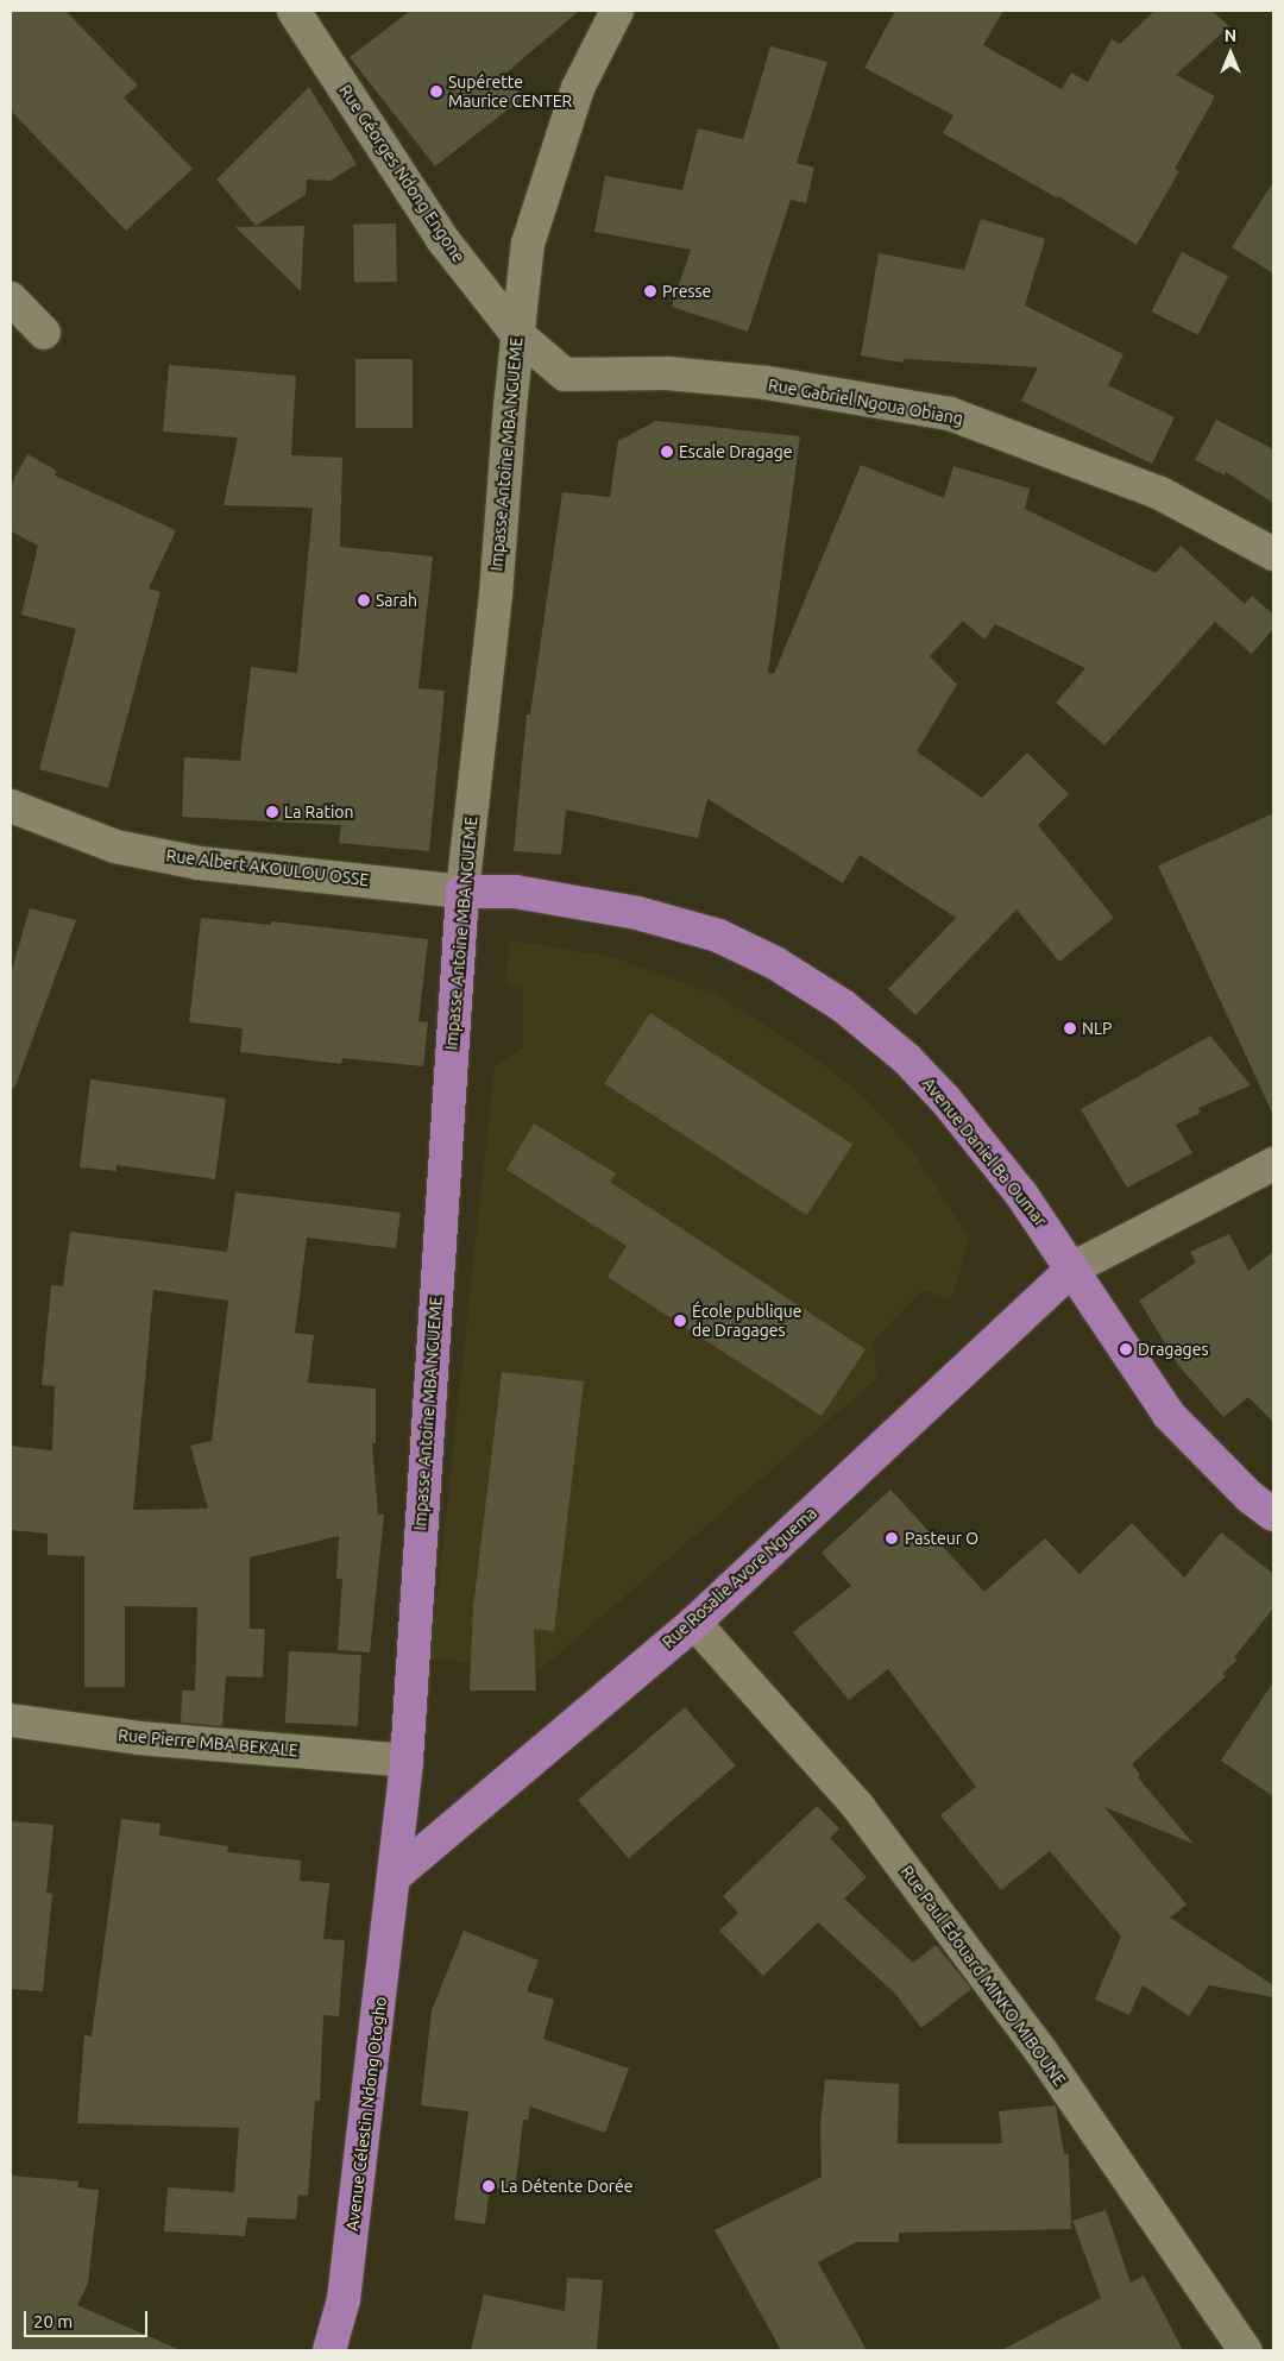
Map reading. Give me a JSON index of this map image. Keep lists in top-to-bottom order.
{
  "streets": {
    "main road": [
      "Impasse Antoine MBA NGUEME",
      "Avenue Daniel Ba Oumar",
      "Rue Rosalie Avore Nguema",
      "Avenue Célestin Ndong Otogho"
    ],
    "street": [
      "Rue Géorges Ndong Engone",
      "Rue Gabriel Ngoua Obiang",
      "Rue Albert AKOULOU OSSE",
      "Rue Pierre MBA BEKALE",
      "Rue Paul Edouard MINKO MIBOUNE"
    ]
  },
  "crossings": [
    ["Rue Géorges Ndong Engone", "Rue Gabriel Ngoua Obiang"],
    ["Rue Géorges Ndong Engone", "Impasse Antoine MBA NGUEME"],
    ["Rue Gabriel Ngoua Obiang", "Impasse Antoine MBA NGUEME"],
    ["Impasse Antoine MBA NGUEME", "Rue Albert AKOULOU OSSE"],
    ["Impasse Antoine MBA NGUEME", "Avenue Daniel Ba Oumar"],
    ["Impasse Antoine MBA NGUEME", "Rue Rosalie Avore Nguema"],
    ["Impasse Antoine MBA NGUEME", "Rue Pierre MBA BEKALE"],
    ["Impasse Antoine MBA NGUEME", "Avenue Célestin Ndong Otogho"],
    ["Rue Albert AKOULOU OSSE", "Avenue Daniel Ba Oumar"],
    ["Avenue Daniel Ba Oumar", "Rue Rosalie Avore Nguema"],
    ["Rue Rosalie Avore Nguema", "Rue Paul Edouard MINKO MIBOUNE"],
    ["Rue Rosalie Avore Nguema", "Avenue Célestin Ndong Otogho"]
  ],
  "places": [
    "Supérette Maurice CENTER",
    "Presse",
    "Escale Dragage",
    "Sarah",
    "La Ration",
    "NLP",
    "École publique de Dragages",
    "Dragages",
    "Pasteur O",
    "La Détente Dorée"
  ],
  "scale_bar": "20 m",
  "north": "top"
}
